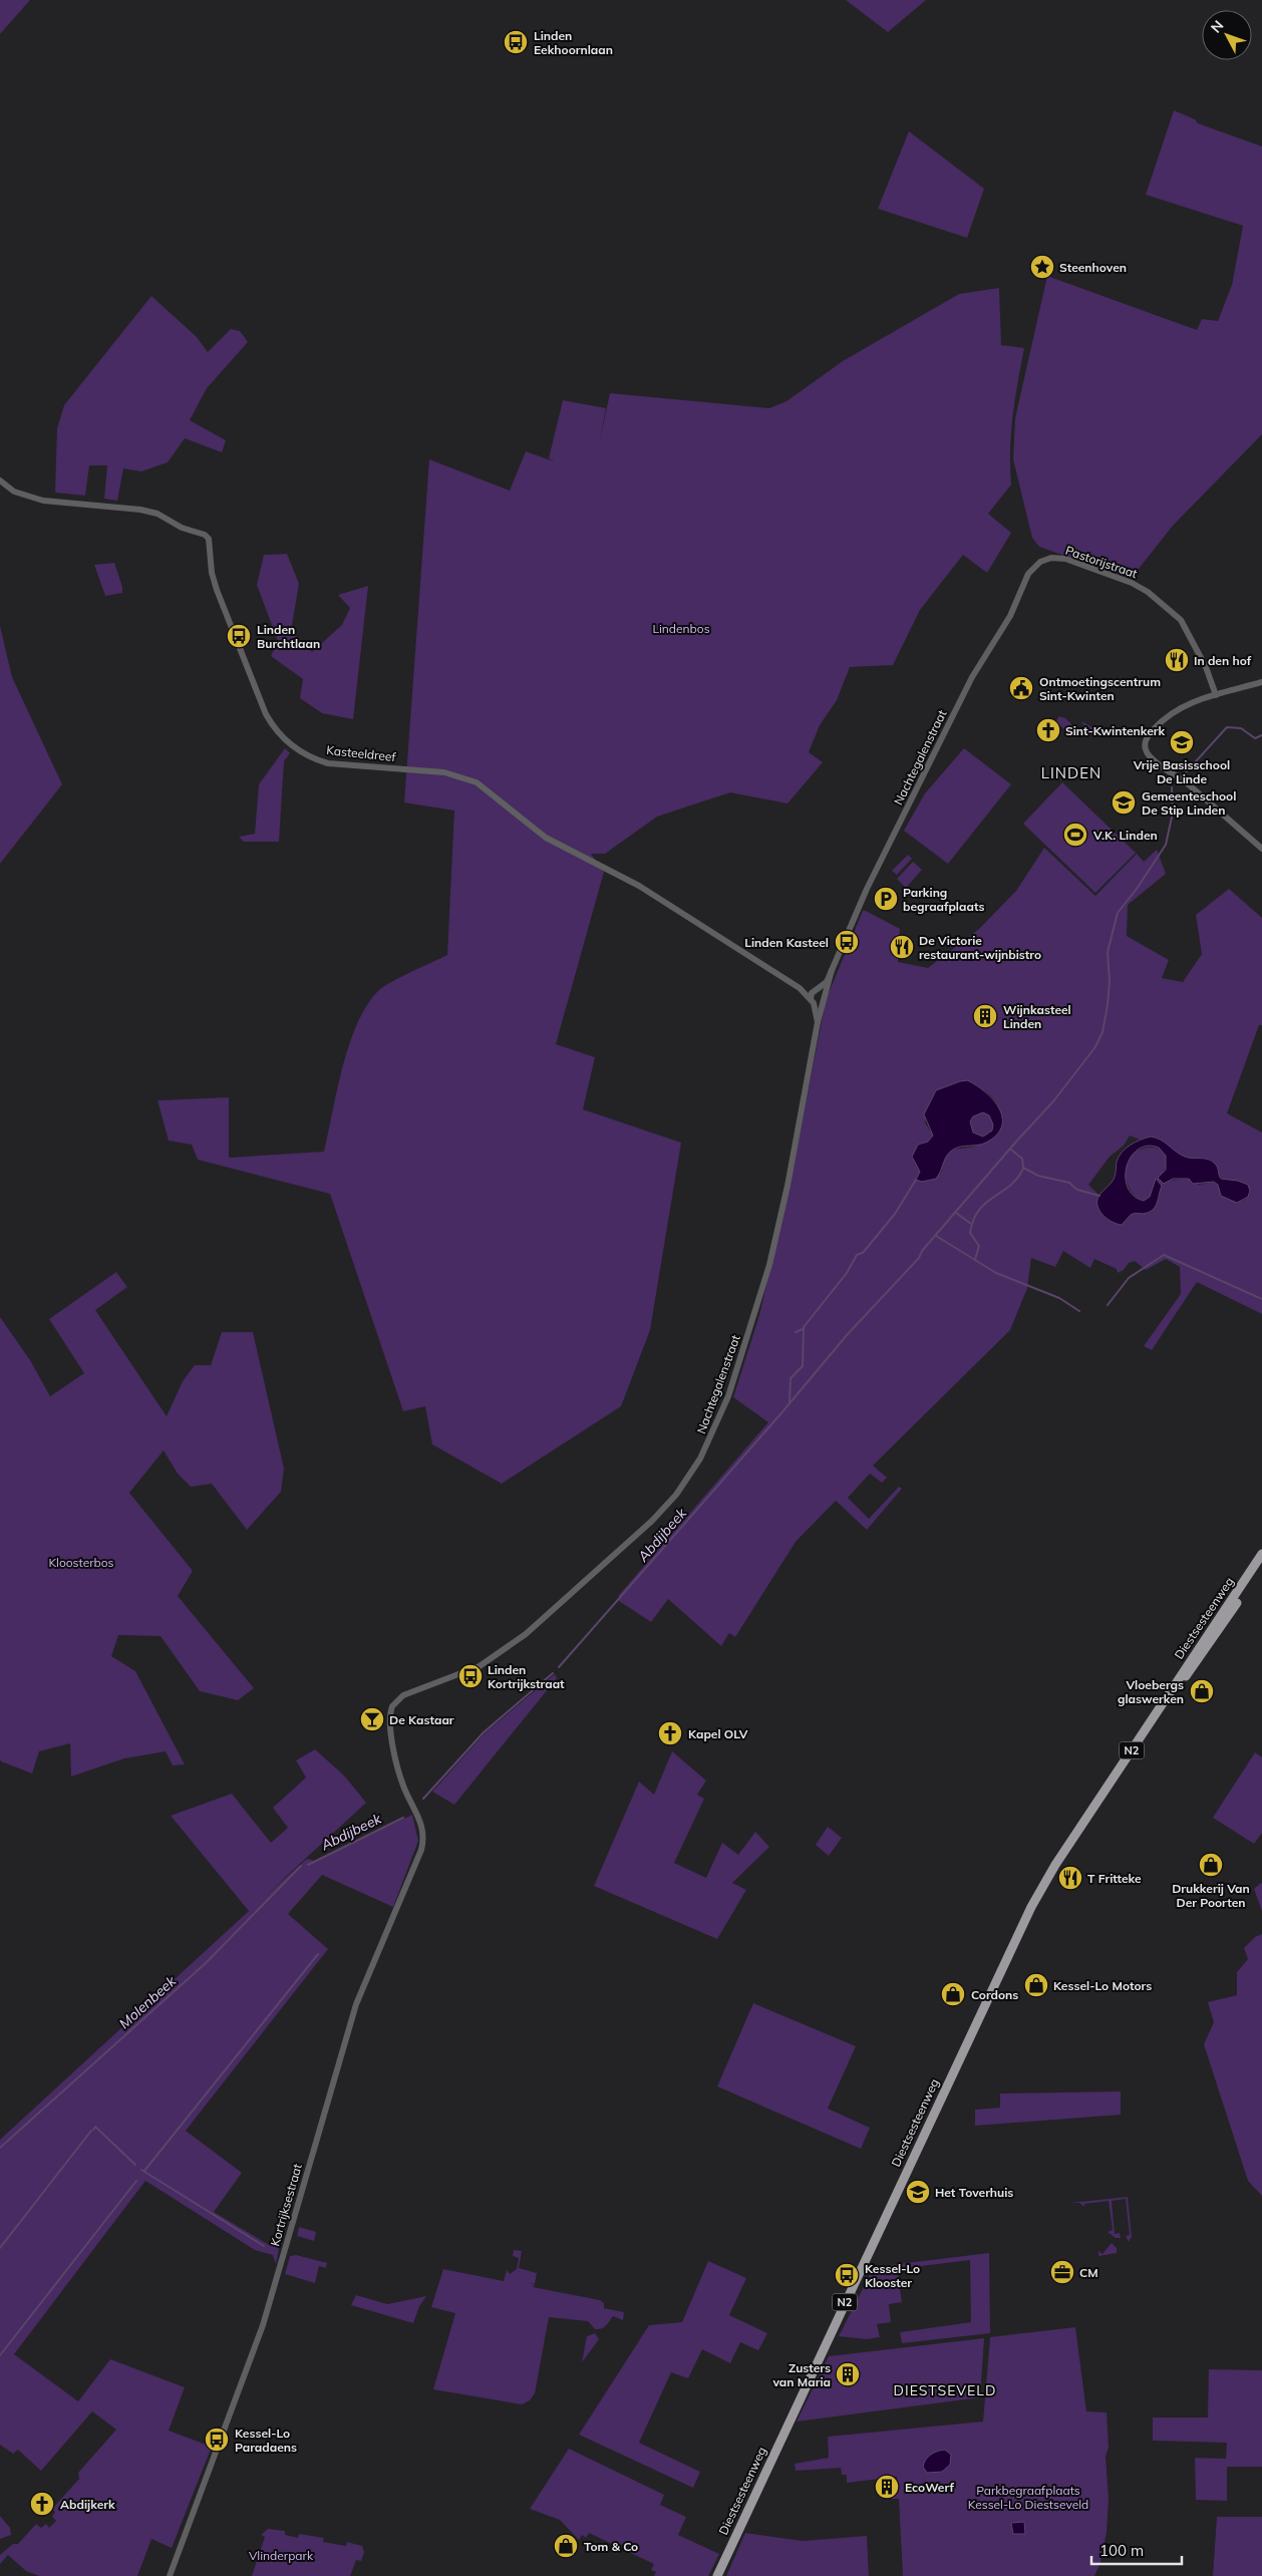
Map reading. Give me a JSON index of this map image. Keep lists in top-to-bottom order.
{
  "streets": {
    "main road": ["Diestsesteenweg", "N2"],
    "street": [
      "Pastorijstraat",
      "Kasteeldreef",
      "Nachtegalenstraat",
      "Kortrijksestraat"
    ]
  },
  "crossings": [
    ["Pastorijstraat", "Nachtegalenstraat"],
    ["Kasteeldreef", "Nachtegalenstraat"],
    ["Nachtegalenstraat", "Kortrijksestraat"]
  ],
  "districts": ["LINDEN", "DIESTSEVELD"],
  "water": ["Abdijbeek", "Molenbeek"],
  "parks": [
    "Lindenbos",
    "Kloosterbos",
    "Parkbegraafplaats Kessel-Lo Diestseveld",
    "Vlinderpark"
  ],
  "places": {
    "bus stop": [
      "Linden Eekhoornlaan",
      "Linden Burchtlaan",
      "Linden Kasteel",
      "Linden Kortrijkstraat",
      "Kessel-Lo Klooster",
      "Kessel-Lo Paradaens"
    ],
    "place": ["Steenhoven"],
    "restaurant": ["In den hof", "De Victorie restaurant-wijnbistro", "T Fritteke"],
    "public building": ["Ontmoetingscentrum Sint-Kwinten"],
    "church": ["Sint-Kwintenkerk", "Kapel OLV", "Abdijkerk"],
    "school or university": ["Vrije Basisschool De Linde", "Gemeenteschool De Stip Linden", "Het Toverhuis"],
    "sports": ["V.K. Linden"],
    "parking": ["Parking begraafplaats"],
    "building": ["Wijnkasteel Linden", "Zusters van Maria", "EcoWerf"],
    "shop": [
      "Vloebergs glaswerken",
      "Drukkerij Van Der Poorten",
      "Kessel-Lo Motors",
      "Cordons",
      "Tom & Co"
    ],
    "bar": ["De Kastaar"],
    "office": ["CM"]
  },
  "scale_bar": "100 m",
  "north": "top left"
}
